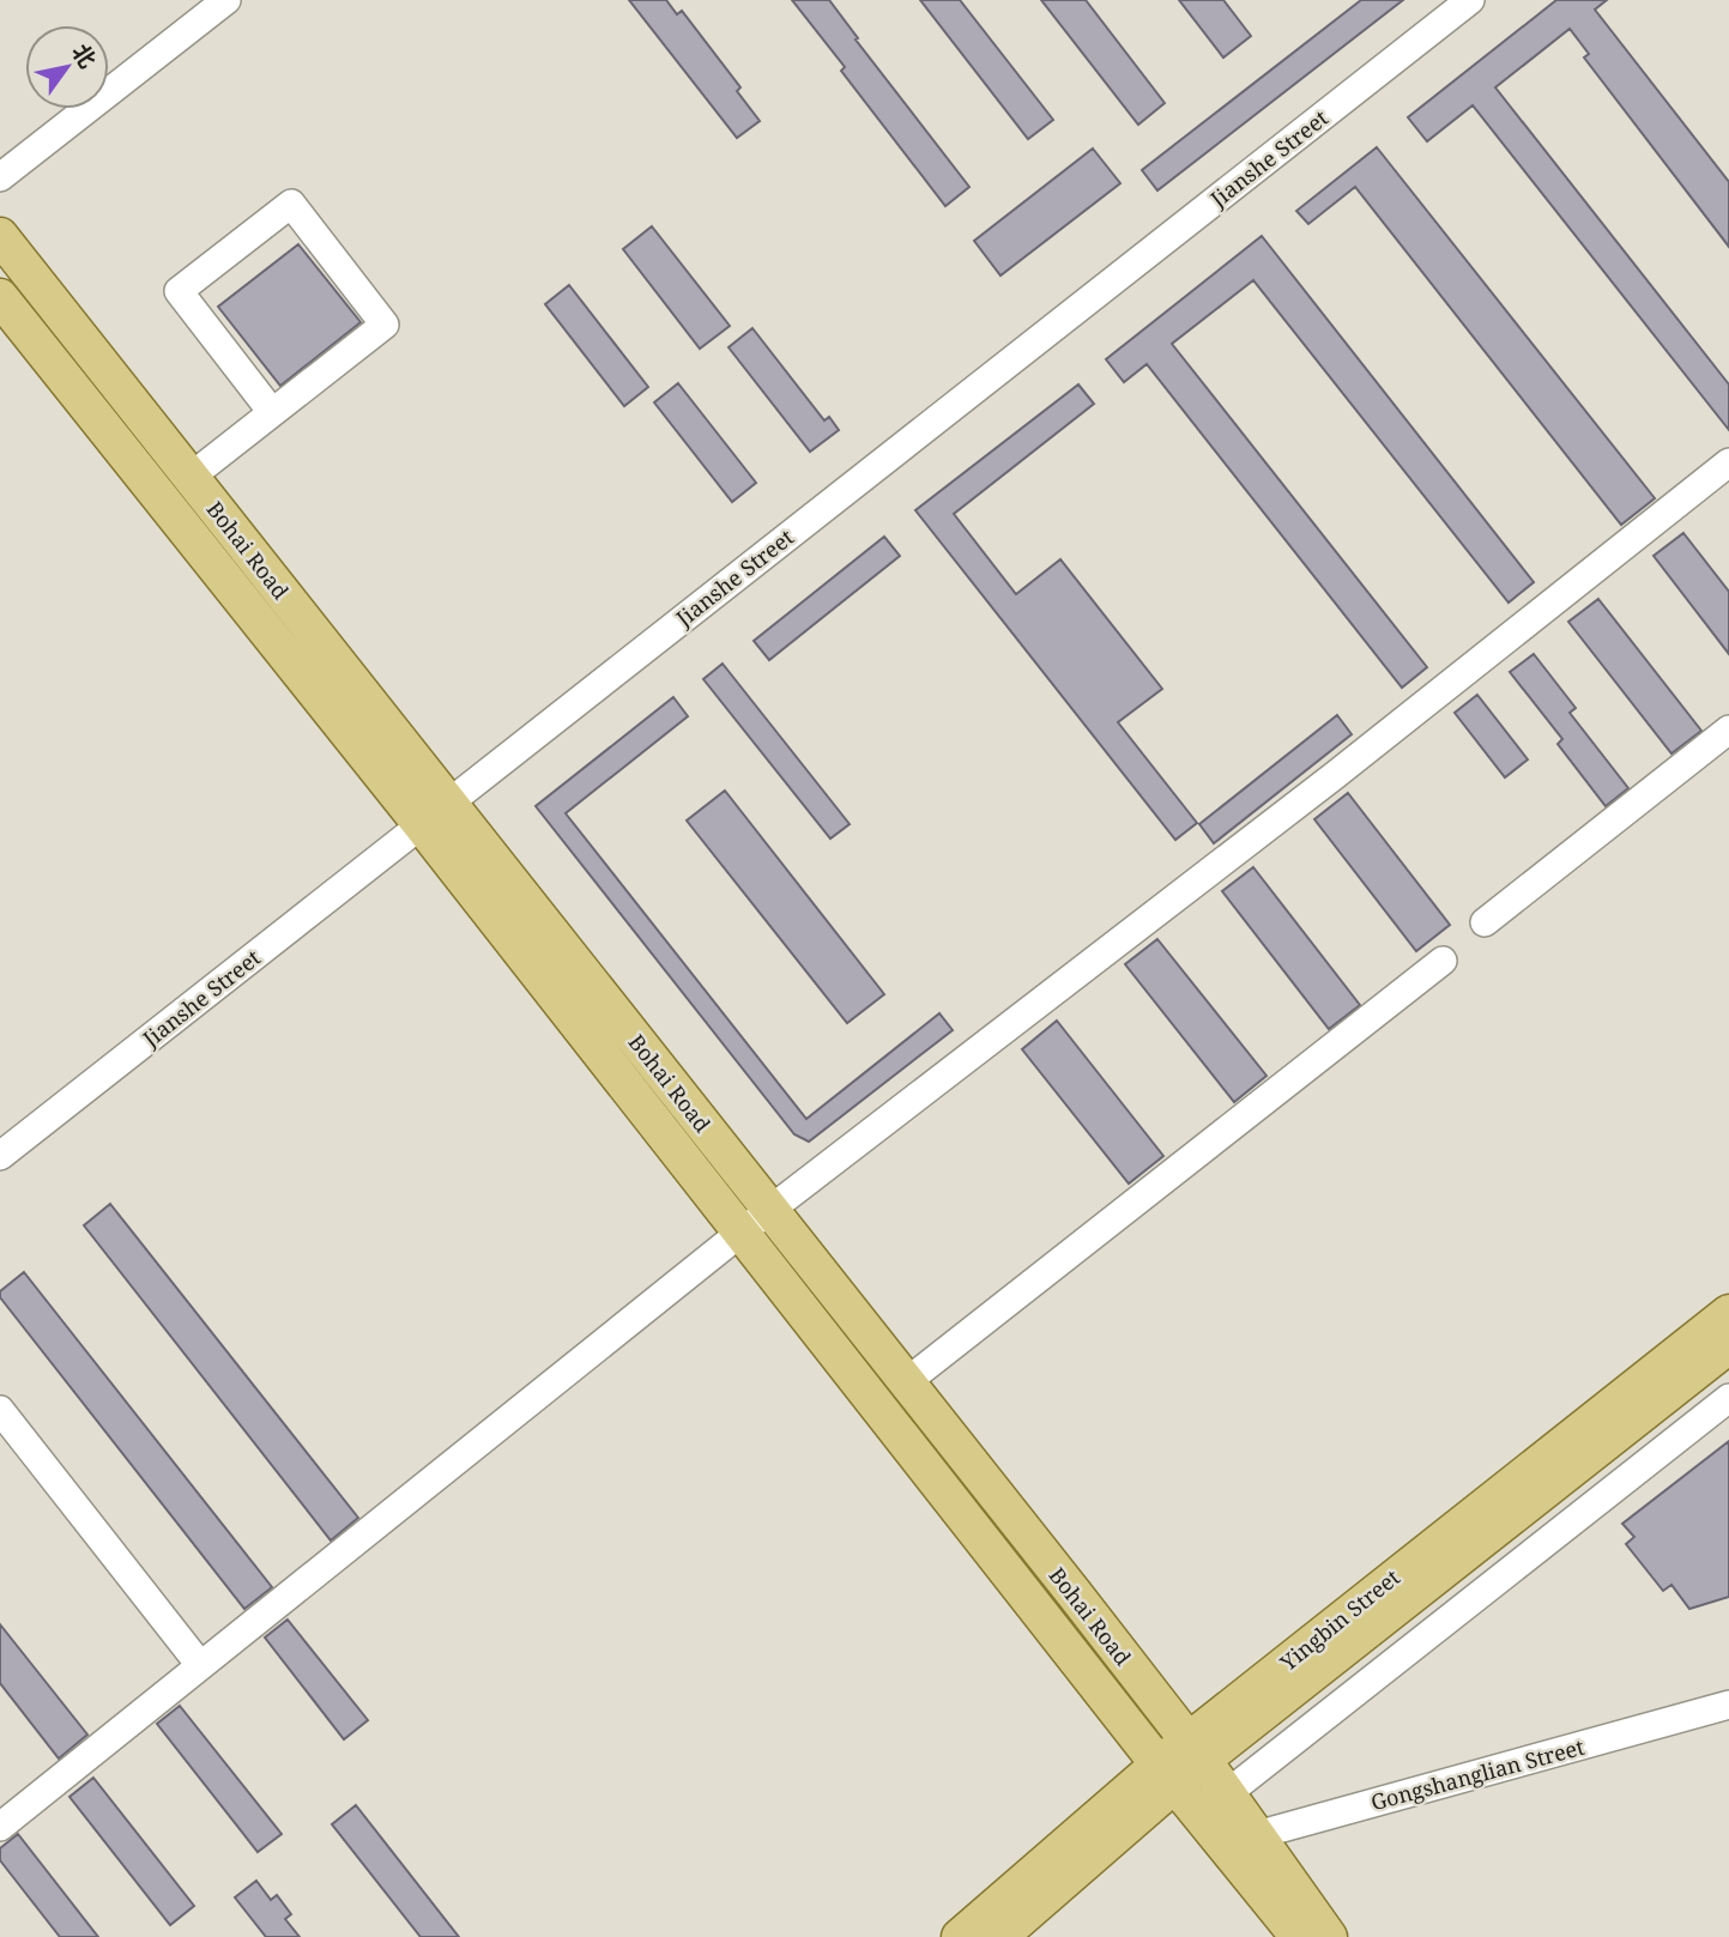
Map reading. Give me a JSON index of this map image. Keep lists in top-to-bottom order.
{
  "streets": {
    "main road": ["Bohai Road", "Yingbin Street"],
    "street": ["Jianshe Street", "Gongshanglian Street"]
  },
  "crossings": [
    ["Jianshe Street", "Bohai Road"],
    ["Bohai Road", "Yingbin Street"],
    ["Bohai Road", "Gongshanglian Street"]
  ],
  "north": "top right"
}
